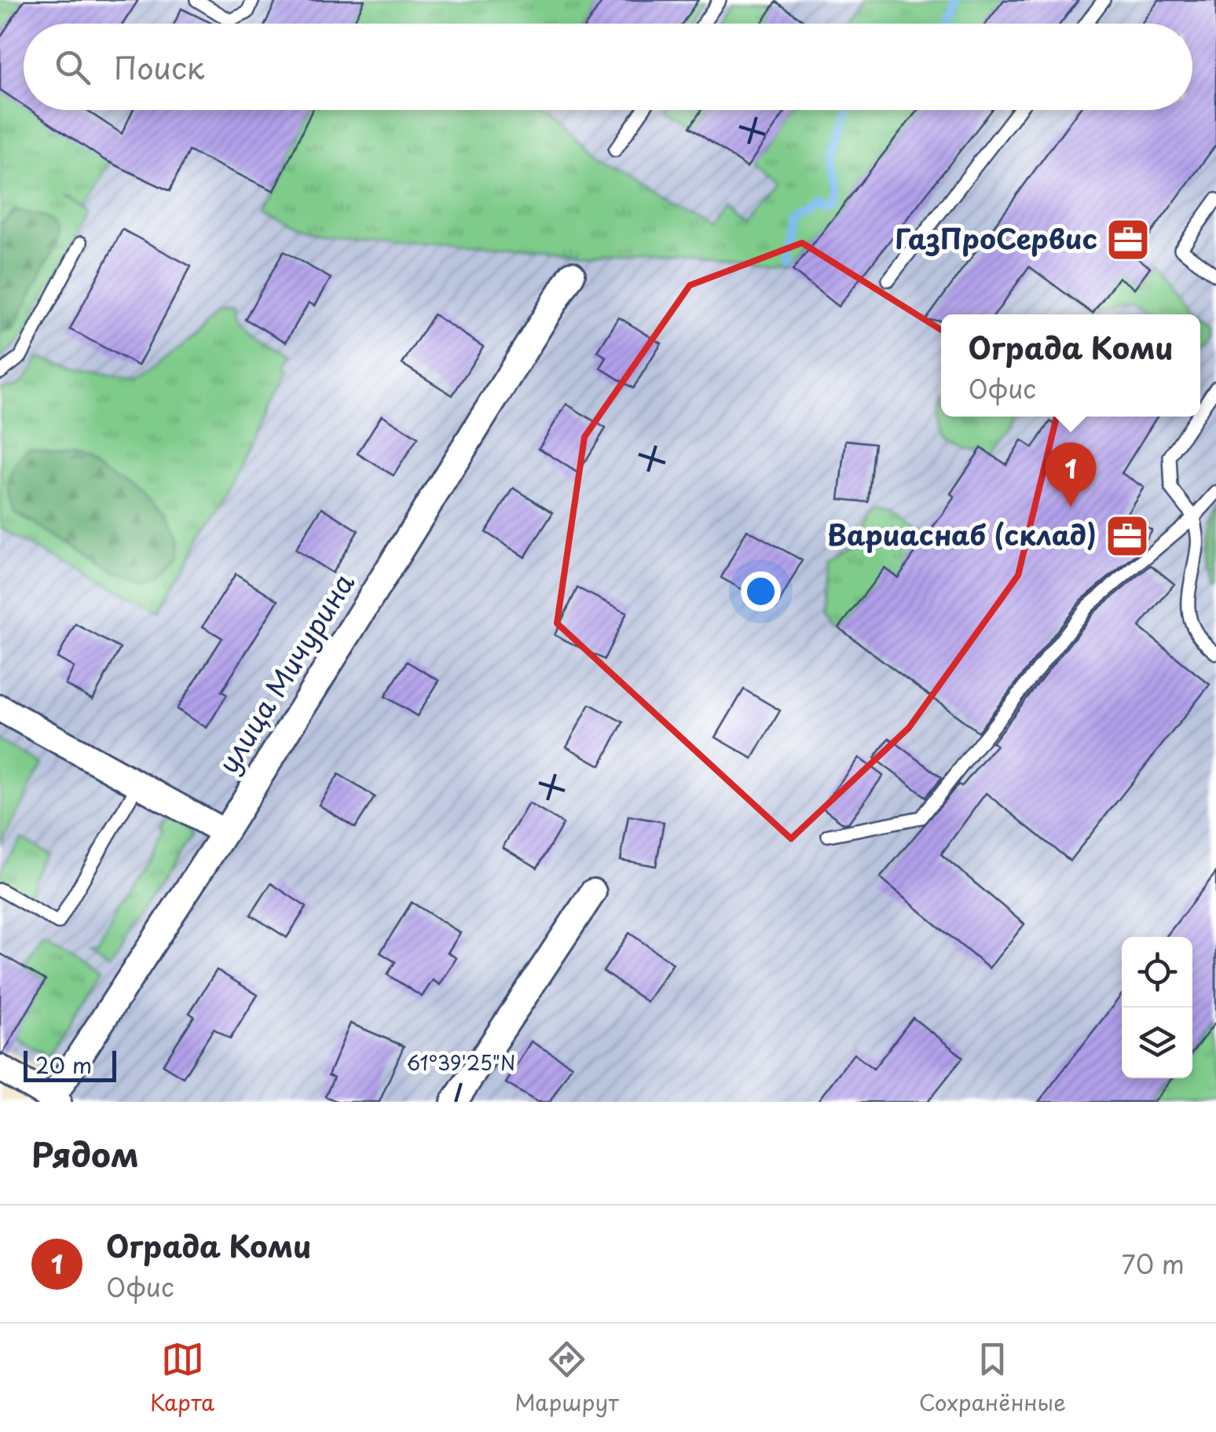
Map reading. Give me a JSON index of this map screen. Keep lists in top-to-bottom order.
{
  "streets": {
    "street": ["улица Мичурина"]
  },
  "places": {
    "office": ["ГазПроСервис", "Вариаснаб (склад)"]
  },
  "scale_bar": "20 m",
  "page": {
    "search": "Поиск",
    "popup": ["Ограда Коми", "Офис"],
    "pins": "1",
    "scale": "20 m",
    "heading": "Рядом",
    "list": [
      {
        "mark": "1",
        "name": "Ограда Коми",
        "note": "Офис",
        "value": "70 m"
      }
    ],
    "nav": ["Карта", "Маршрут", "Сохранённые"]
  },
  "coordinates": ["61°39'25\"N"]
}
